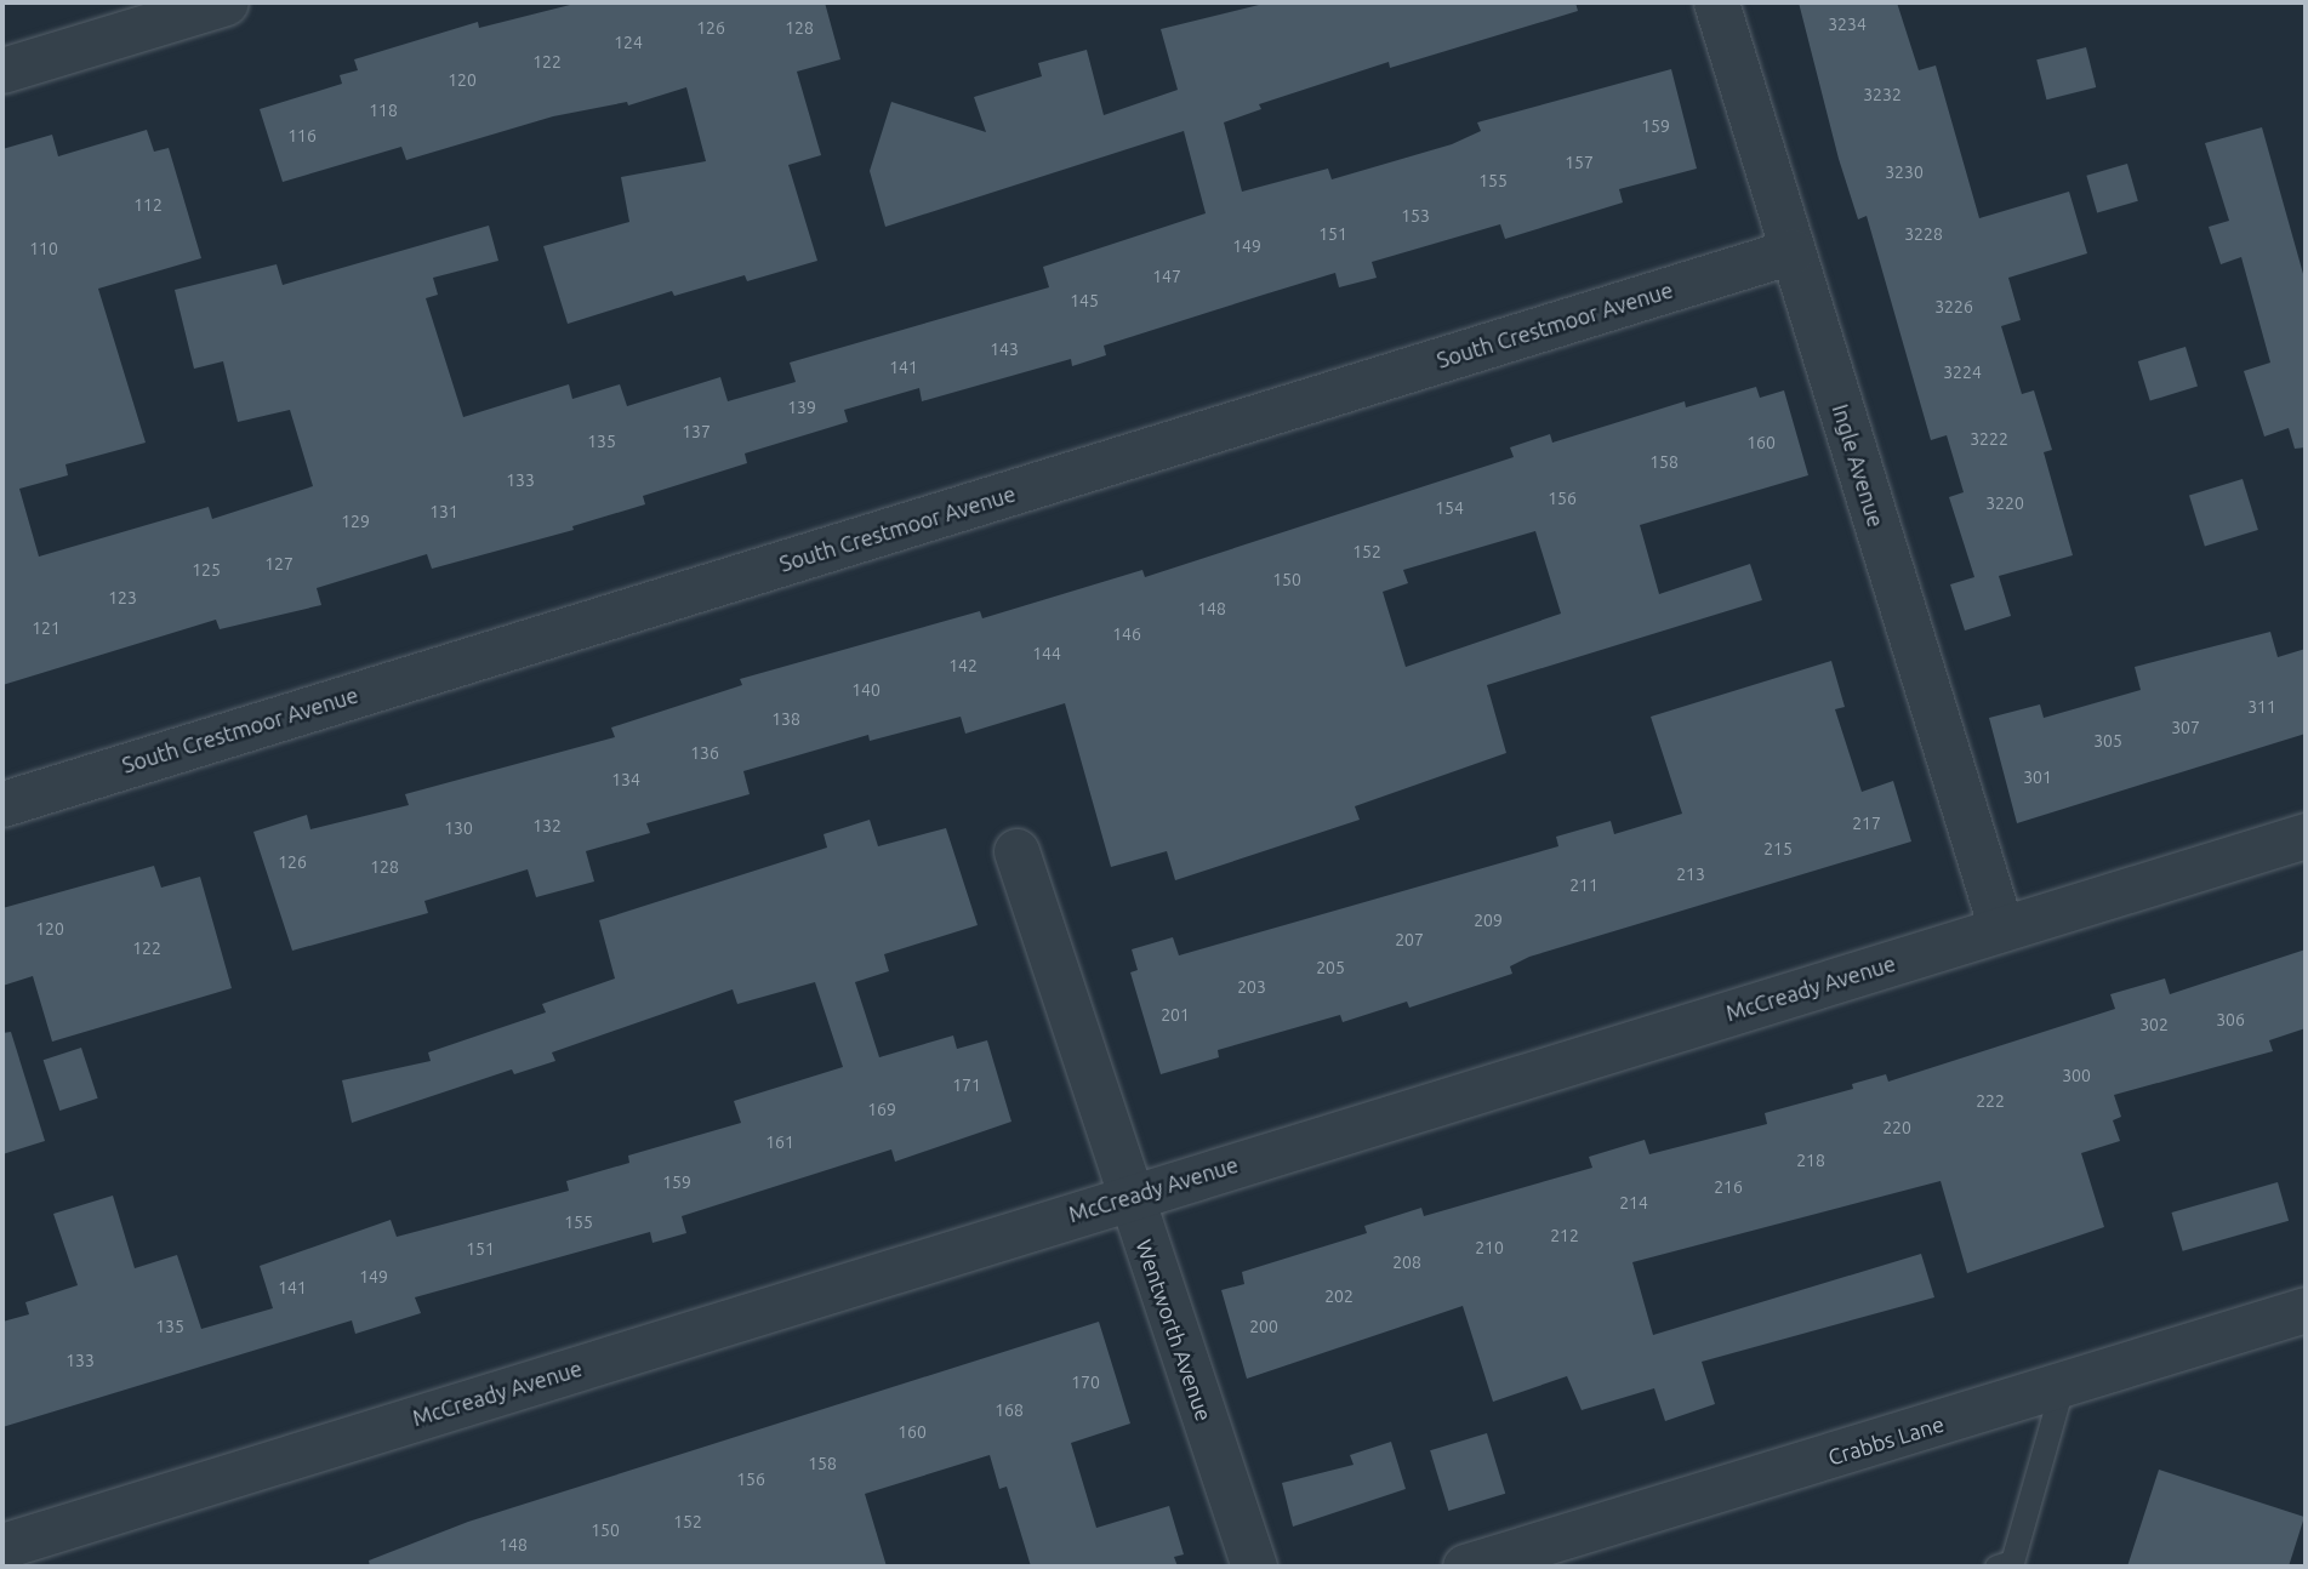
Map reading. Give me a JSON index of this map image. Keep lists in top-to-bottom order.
{
  "streets": {
    "street": [
      "South Crestmoor Avenue",
      "Ingle Avenue",
      "McCready Avenue",
      "Wentworth Avenue",
      "Crabbs Lane"
    ]
  },
  "crossings": [
    ["South Crestmoor Avenue", "Ingle Avenue"],
    ["Ingle Avenue", "McCready Avenue"],
    ["McCready Avenue", "Wentworth Avenue"]
  ],
  "house_numbers": [
    "3234",
    "126",
    "128",
    "124",
    "122",
    "120",
    "3232",
    "118",
    "159",
    "116",
    "157",
    "3230",
    "155",
    "112",
    "153",
    "151",
    "3228",
    "149",
    "110",
    "147",
    "145",
    "3226",
    "143",
    "141",
    "3224",
    "139",
    "137",
    "3222",
    "135",
    "160",
    "158",
    "133",
    "156",
    "3220",
    "154",
    "131",
    "129",
    "152",
    "127",
    "125",
    "150",
    "123",
    "148",
    "121",
    "146",
    "144",
    "142",
    "140",
    "311",
    "138",
    "307",
    "305",
    "136",
    "301",
    "134",
    "217",
    "132",
    "130",
    "215",
    "126",
    "128",
    "213",
    "211",
    "209",
    "120",
    "207",
    "122",
    "205",
    "203",
    "201",
    "306",
    "302",
    "300",
    "171",
    "222",
    "169",
    "220",
    "161",
    "218",
    "159",
    "216",
    "214",
    "155",
    "212",
    "210",
    "151",
    "208",
    "149",
    "141",
    "202",
    "135",
    "200",
    "133",
    "170",
    "168",
    "160",
    "158",
    "156",
    "152",
    "150",
    "148"
  ]
}
